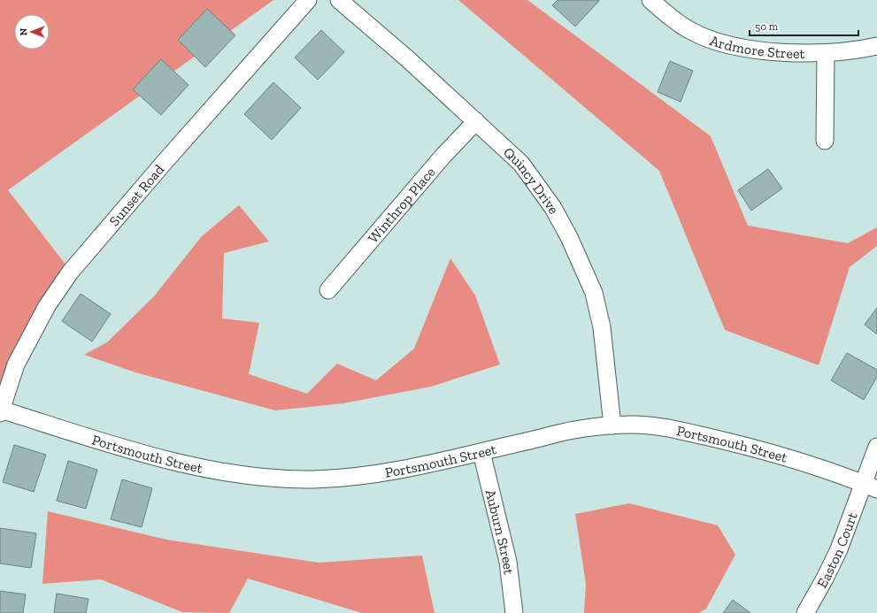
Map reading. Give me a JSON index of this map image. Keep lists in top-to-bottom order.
{
  "streets": {
    "street": [
      "Ardmore Street",
      "Quincy Drive",
      "Sunset Road",
      "Winthrop Place",
      "Portsmouth Street",
      "Auburn Street",
      "Easton Court"
    ]
  },
  "crossings": [
    ["Quincy Drive", "Winthrop Place"],
    ["Quincy Drive", "Portsmouth Street"],
    ["Sunset Road", "Portsmouth Street"],
    ["Portsmouth Street", "Auburn Street"],
    ["Portsmouth Street", "Easton Court"]
  ],
  "scale_bar": "50 m",
  "north": "left"
}
